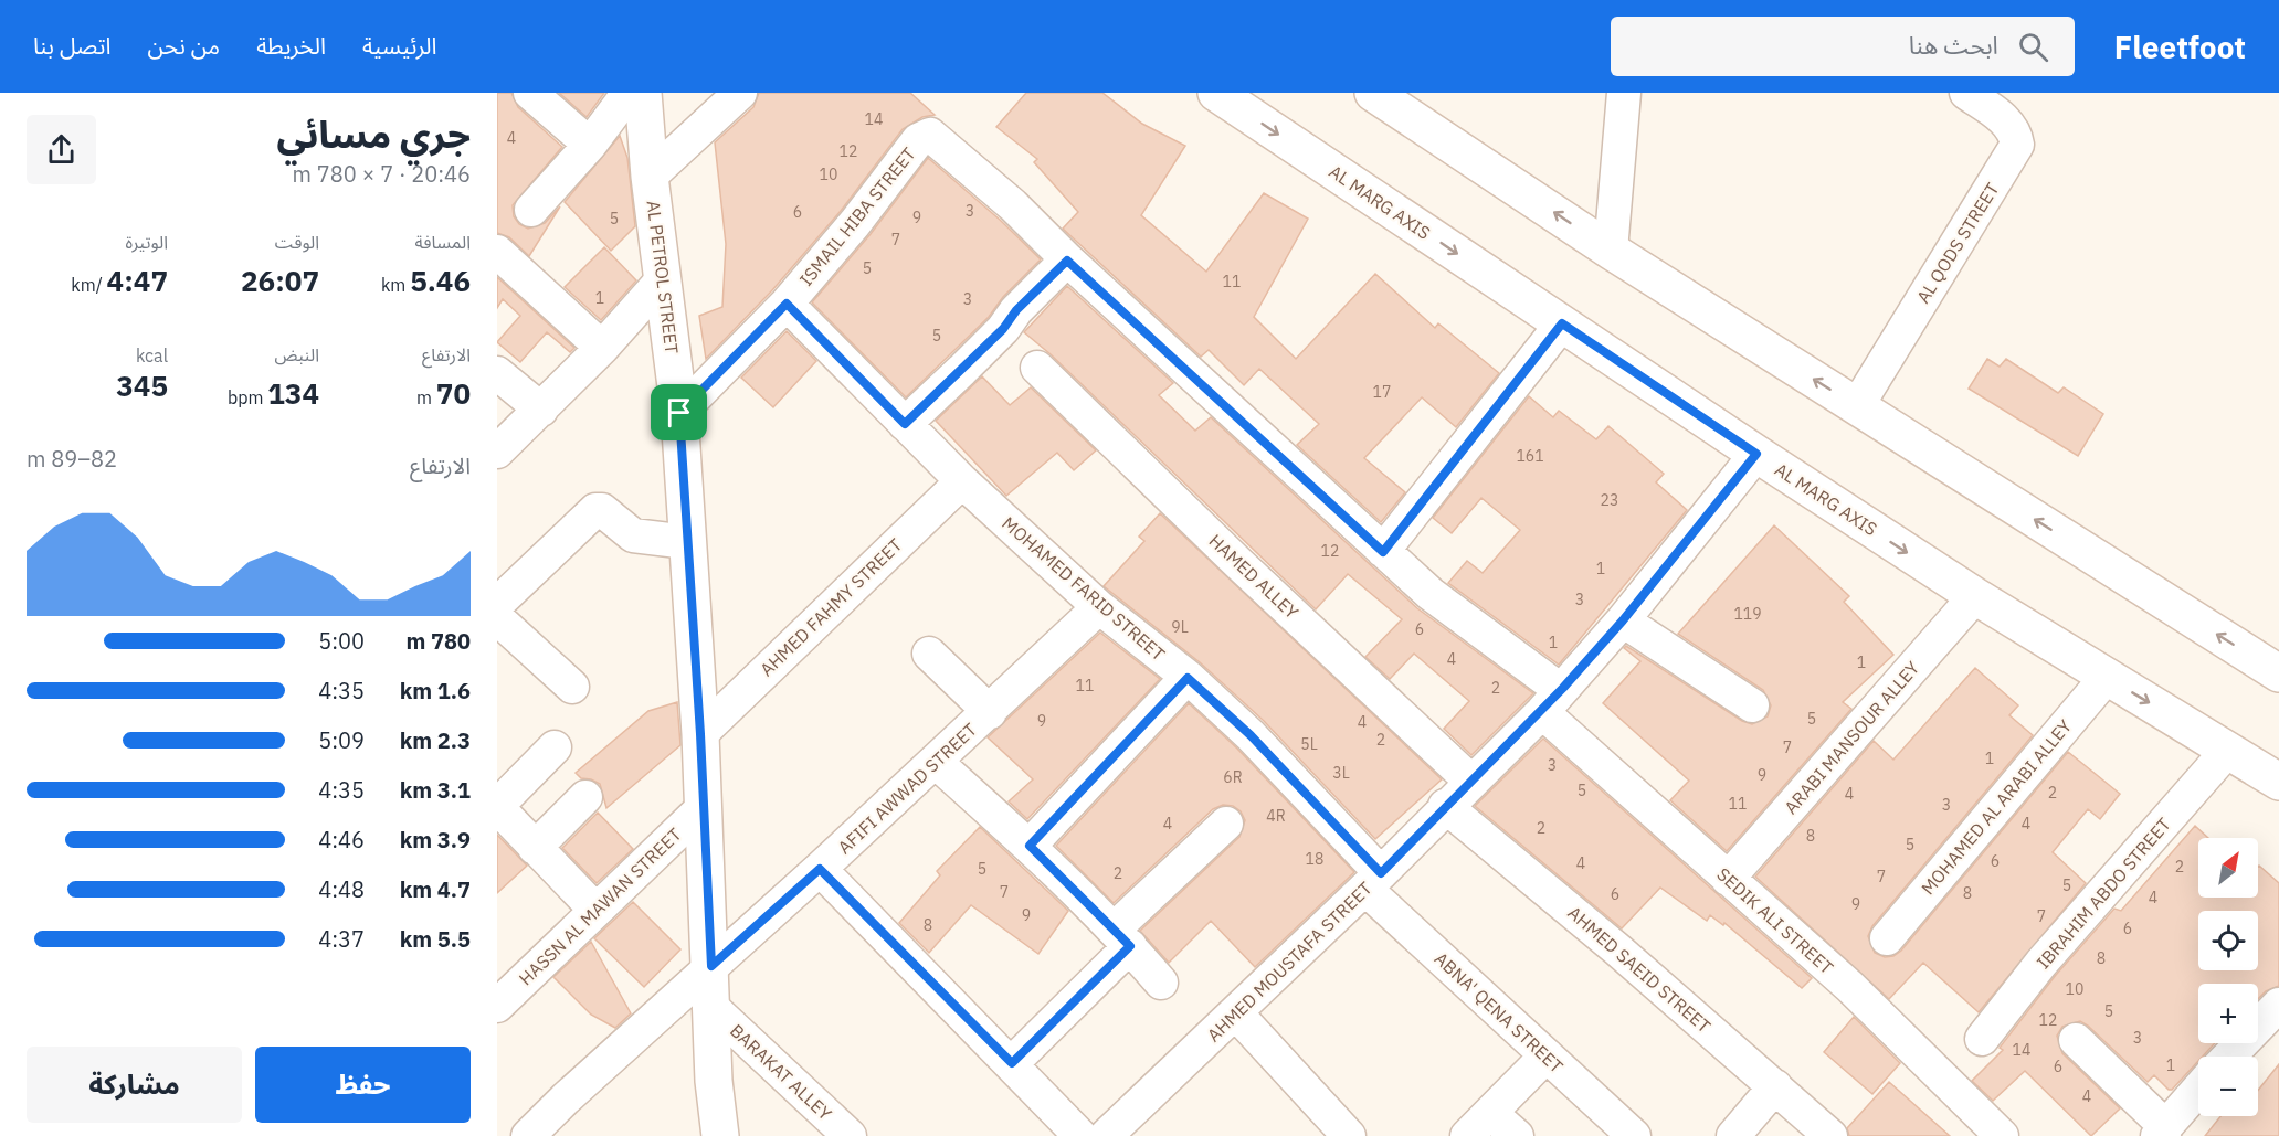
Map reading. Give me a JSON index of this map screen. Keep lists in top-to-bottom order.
{
  "streets": {
    "main road": ["AL MARG AXIS", "AL PETROL STREET"],
    "street": [
      "ISMAIL HIBA STREET",
      "AL QODS STREET",
      "HAMED ALLEY",
      "MOHAMED FARID STREET",
      "AHMED FAHMY STREET",
      "ARABI MANSOUR ALLEY",
      "AFIFI AWWAD STREET",
      "MOHAMED AL ARABI ALLEY",
      "IBRAHIM ABDO STREET",
      "HASSN AL MAWAN STREET",
      "SEDIK ALI STREET",
      "AHMED MOUSTAFA STREET",
      "AHMED SAEID STREET",
      "ABNA' QENA STREET",
      "BARAKAT ALLEY"
    ]
  },
  "crossings": [
    ["AL MARG AXIS", "ARABI MANSOUR ALLEY"],
    ["AL MARG AXIS", "MOHAMED AL ARABI ALLEY"],
    ["AL MARG AXIS", "IBRAHIM ABDO STREET"],
    ["AL MARG AXIS", "AHMED MOUSTAFA STREET"],
    ["ISMAIL HIBA STREET", "AL PETROL STREET"],
    ["ISMAIL HIBA STREET", "MOHAMED FARID STREET"],
    ["ISMAIL HIBA STREET", "SEDIK ALI STREET"],
    ["AL PETROL STREET", "AHMED FAHMY STREET"],
    ["AL PETROL STREET", "AFIFI AWWAD STREET"],
    ["AL PETROL STREET", "HASSN AL MAWAN STREET"],
    ["AL PETROL STREET", "BARAKAT ALLEY"],
    ["HAMED ALLEY", "AHMED MOUSTAFA STREET"],
    ["MOHAMED FARID STREET", "AHMED FAHMY STREET"],
    ["MOHAMED FARID STREET", "AFIFI AWWAD STREET"],
    ["MOHAMED FARID STREET", "AHMED MOUSTAFA STREET"],
    ["MOHAMED FARID STREET", "ABNA' QENA STREET"],
    ["ARABI MANSOUR ALLEY", "SEDIK ALI STREET"],
    ["SEDIK ALI STREET", "AHMED MOUSTAFA STREET"],
    ["AHMED MOUSTAFA STREET", "AHMED SAEID STREET"],
    ["AHMED MOUSTAFA STREET", "ABNA' QENA STREET"]
  ],
  "house_numbers": [
    "14",
    "4",
    "12",
    "10",
    "3",
    "6",
    "9",
    "5",
    "7",
    "5",
    "11",
    "1",
    "3",
    "5",
    "17",
    "161",
    "23",
    "12",
    "1",
    "3",
    "119",
    "9L",
    "6",
    "1",
    "4",
    "1",
    "11",
    "2",
    "5",
    "9",
    "4",
    "2",
    "5L",
    "7",
    "1",
    "3",
    "3L",
    "9",
    "6R",
    "5",
    "2",
    "4",
    "11",
    "3",
    "4R",
    "4",
    "4",
    "2",
    "8",
    "5",
    "18",
    "6",
    "4",
    "2",
    "5",
    "2",
    "7",
    "5",
    "7",
    "8",
    "6",
    "4",
    "9",
    "9",
    "7",
    "8",
    "6",
    "8",
    "10",
    "5",
    "12",
    "3",
    "14",
    "1",
    "6",
    "4"
  ],
  "north": "top right",
  "page": {
    "header": "Fleetfoot",
    "search": "ابحث هنا",
    "nav": [
      "الرئيسية",
      "الخريطة",
      "من نحن",
      "اتصل بنا"
    ],
    "heading": ["جري مسائي", "20:46 · 7 × 780 m"],
    "stats": [
      ["المسافة", "5.46 km"],
      ["الوقت", "26:07"],
      ["الوتيرة", "4:47 /km"],
      ["الارتفاع", "70 m"],
      ["النبض", "134 bpm"],
      ["kcal", "345"]
    ],
    "chart": ["الارتفاع", "82–89 m"],
    "list": [
      {
        "name": "780 m",
        "note": "5:00"
      },
      {
        "name": "1.6 km",
        "note": "4:35"
      },
      {
        "name": "2.3 km",
        "note": "5:09"
      },
      {
        "name": "3.1 km",
        "note": "4:35"
      },
      {
        "name": "3.9 km",
        "note": "4:46"
      },
      {
        "name": "4.7 km",
        "note": "4:48"
      },
      {
        "name": "5.5 km",
        "note": "4:37"
      }
    ],
    "map_buttons": ["+", "−"],
    "buttons": ["حفظ", "مشاركة"]
  }
}
